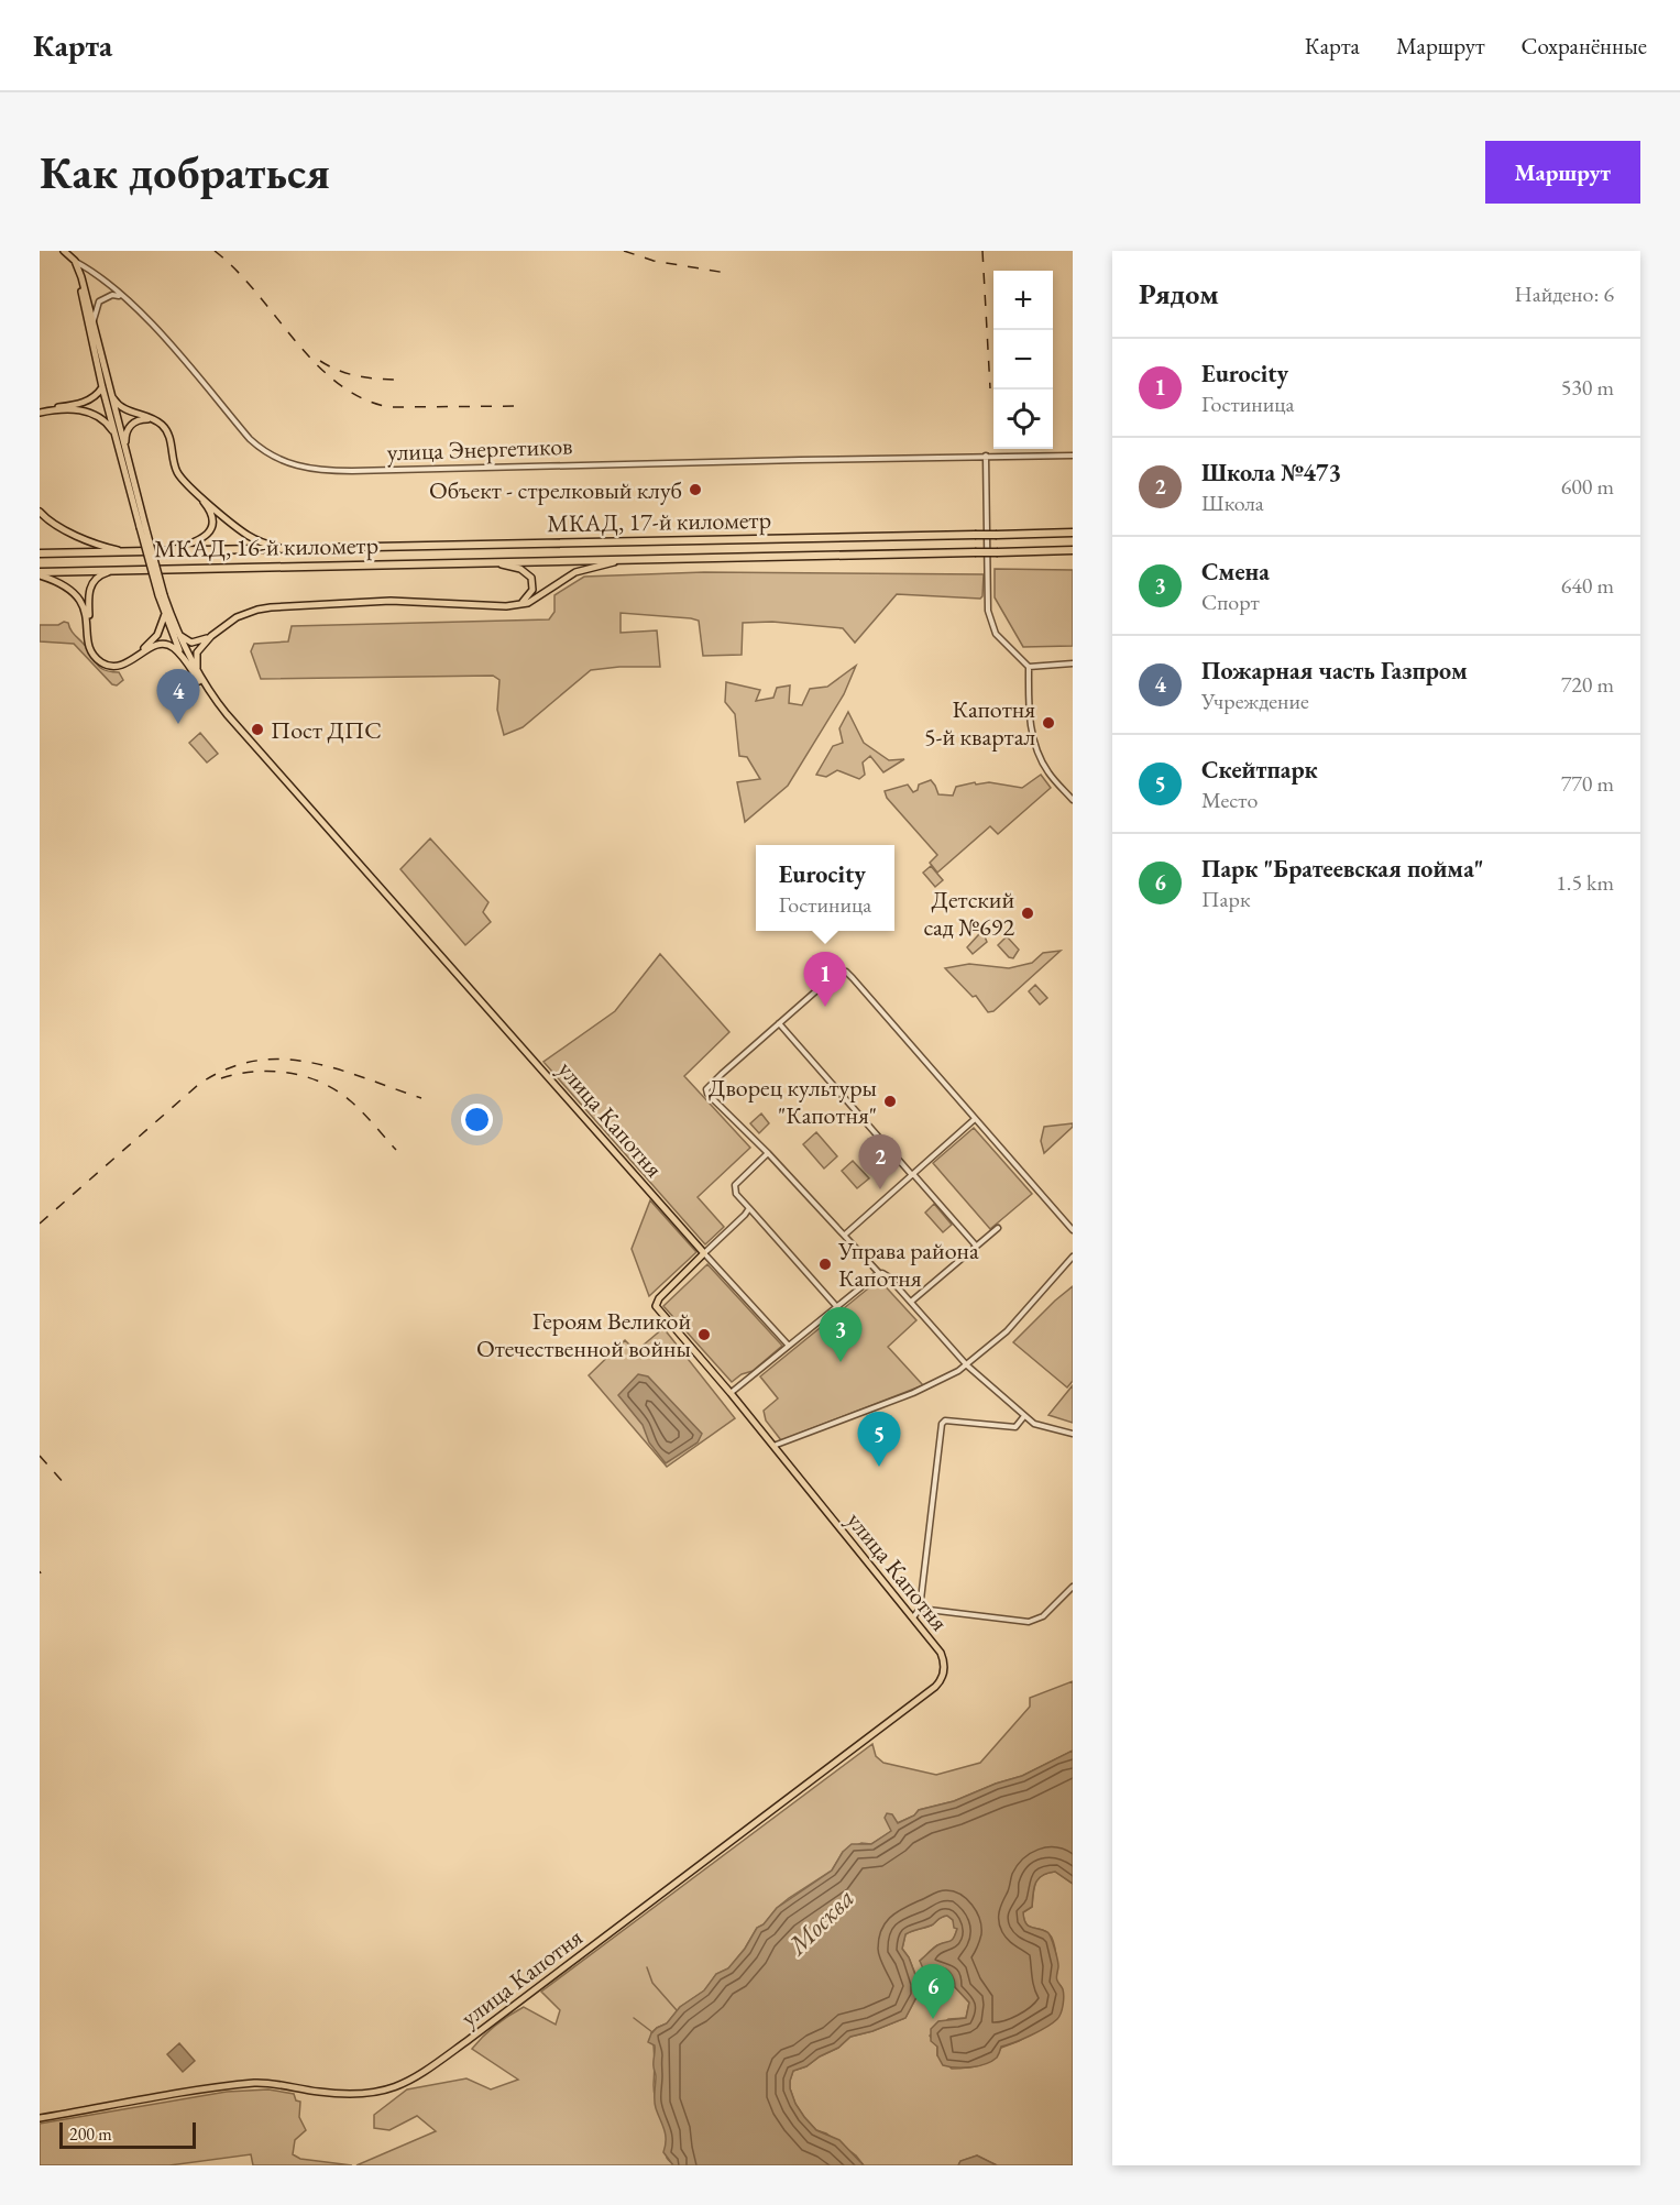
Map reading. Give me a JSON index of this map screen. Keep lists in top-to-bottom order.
{
  "streets": {
    "highway": ["МКАД, 17-й километр", "МКАД, 16-й километр"],
    "main road": ["улица Энергетиков", "улица Капотня"]
  },
  "crossings": [
    ["МКАД, 17-й километр", "МКАД, 16-й километр"]
  ],
  "water": ["Москва"],
  "places": [
    "Объект - стрелковый клуб",
    "Капотня 5-й квартал",
    "Пост ДПС",
    "Детский сад №692",
    "Дворец культуры \"Капотня\"",
    "Управа района Капотня",
    "Героям Великой Отечественной войны"
  ],
  "scale_bar": "200 m",
  "page": {
    "header": "Карта",
    "nav": ["Карта", "Маршрут", "Сохранённые"],
    "buttons": "Маршрут",
    "title": "Как добраться",
    "heading": ["Рядом", "Найдено: 6"],
    "map_buttons": ["+", "−"],
    "list": [
      {
        "mark": "1",
        "name": "Eurocity",
        "note": "Гостиница",
        "value": "530 m"
      },
      {
        "mark": "2",
        "name": "Школа №473",
        "note": "Школа",
        "value": "600 m"
      },
      {
        "mark": "3",
        "name": "Смена",
        "note": "Спорт",
        "value": "640 m"
      },
      {
        "mark": "4",
        "name": "Пожарная часть Газпром",
        "note": "Учреждение",
        "value": "720 m"
      },
      {
        "mark": "5",
        "name": "Скейтпарк",
        "note": "Место",
        "value": "770 m"
      },
      {
        "mark": "6",
        "name": "Парк \"Братеевская пойма\"",
        "note": "Парк",
        "value": "1.5 km"
      }
    ],
    "pins": [
      "4",
      "1",
      "2",
      "3",
      "5",
      "6"
    ],
    "popup": ["Eurocity", "Гостиница"],
    "scale": "200 m"
  }
}
